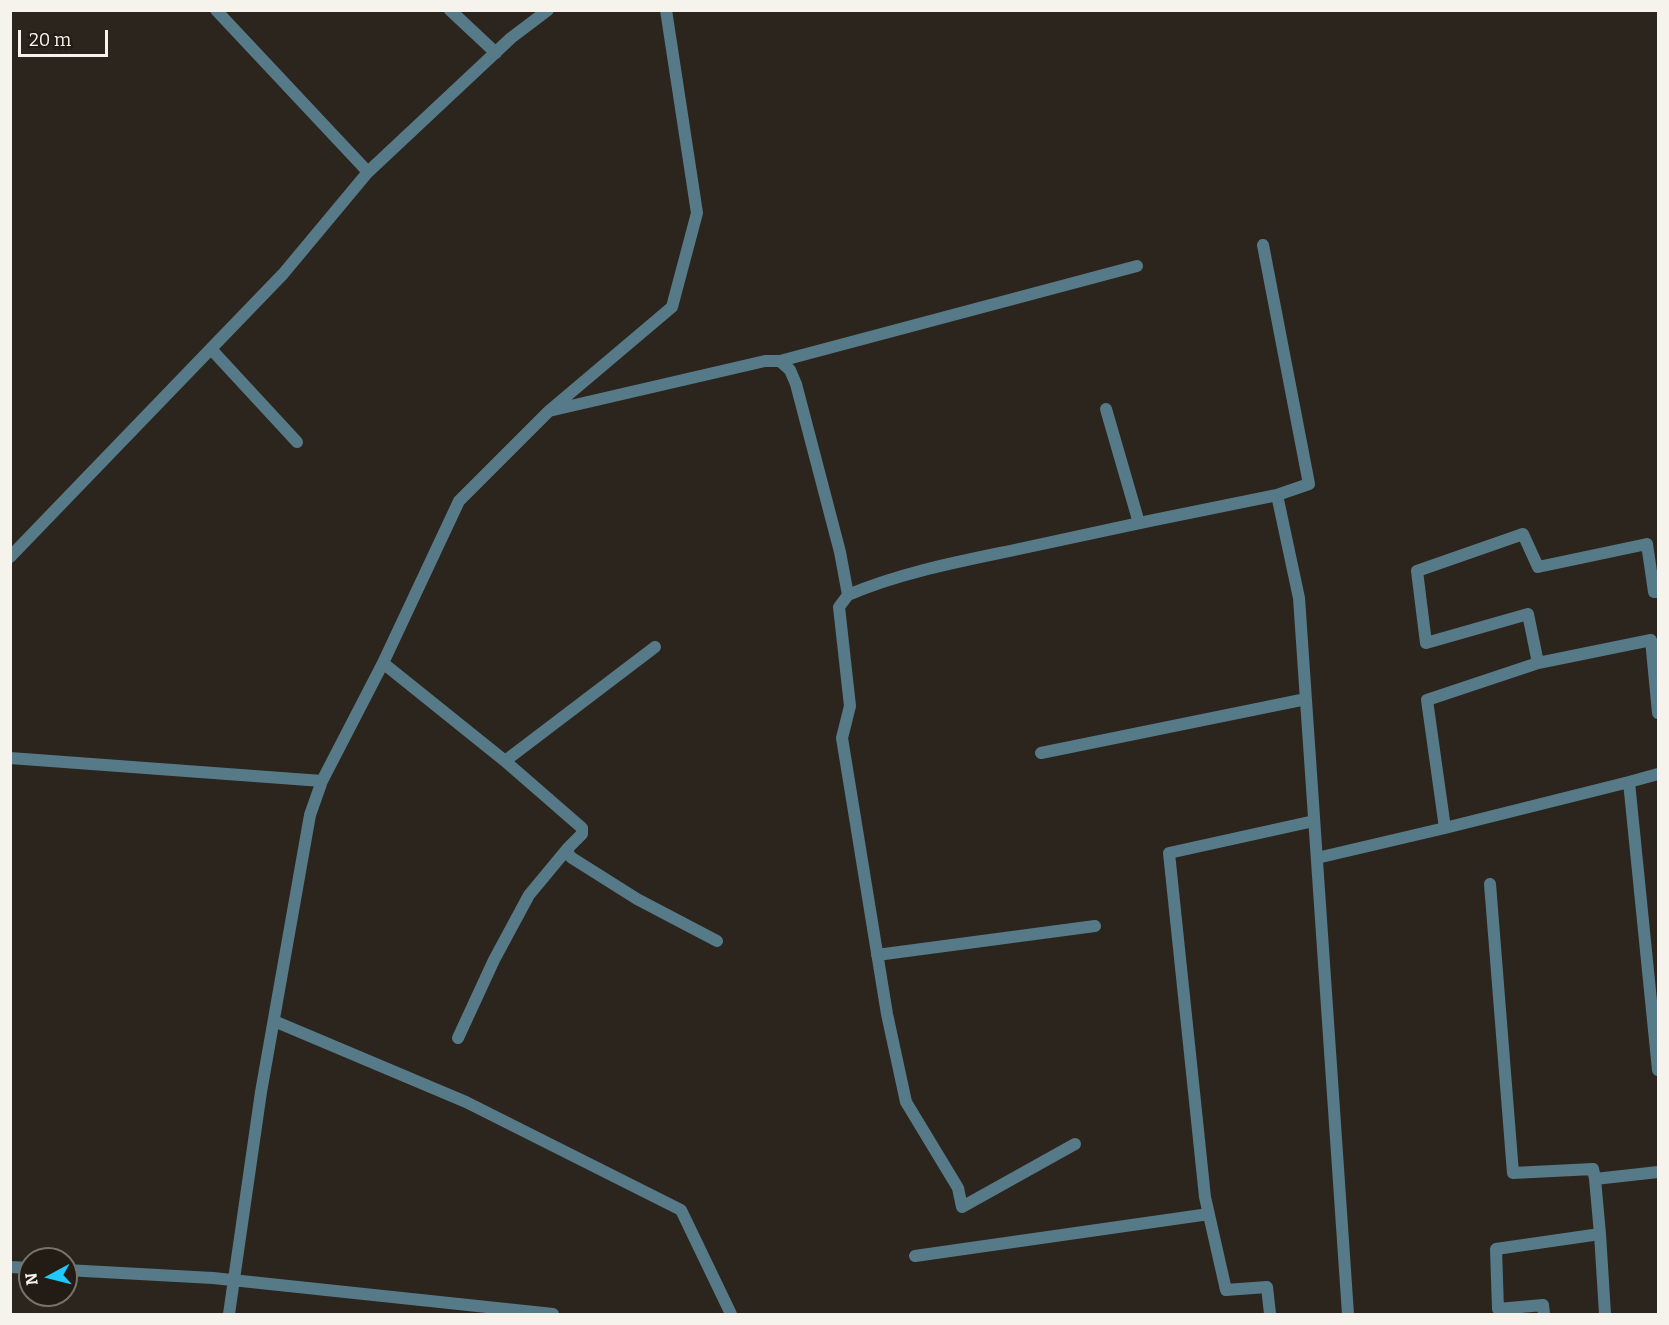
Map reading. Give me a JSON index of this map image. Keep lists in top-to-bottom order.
{
  "scale_bar": "20 m",
  "north": "left"
}
